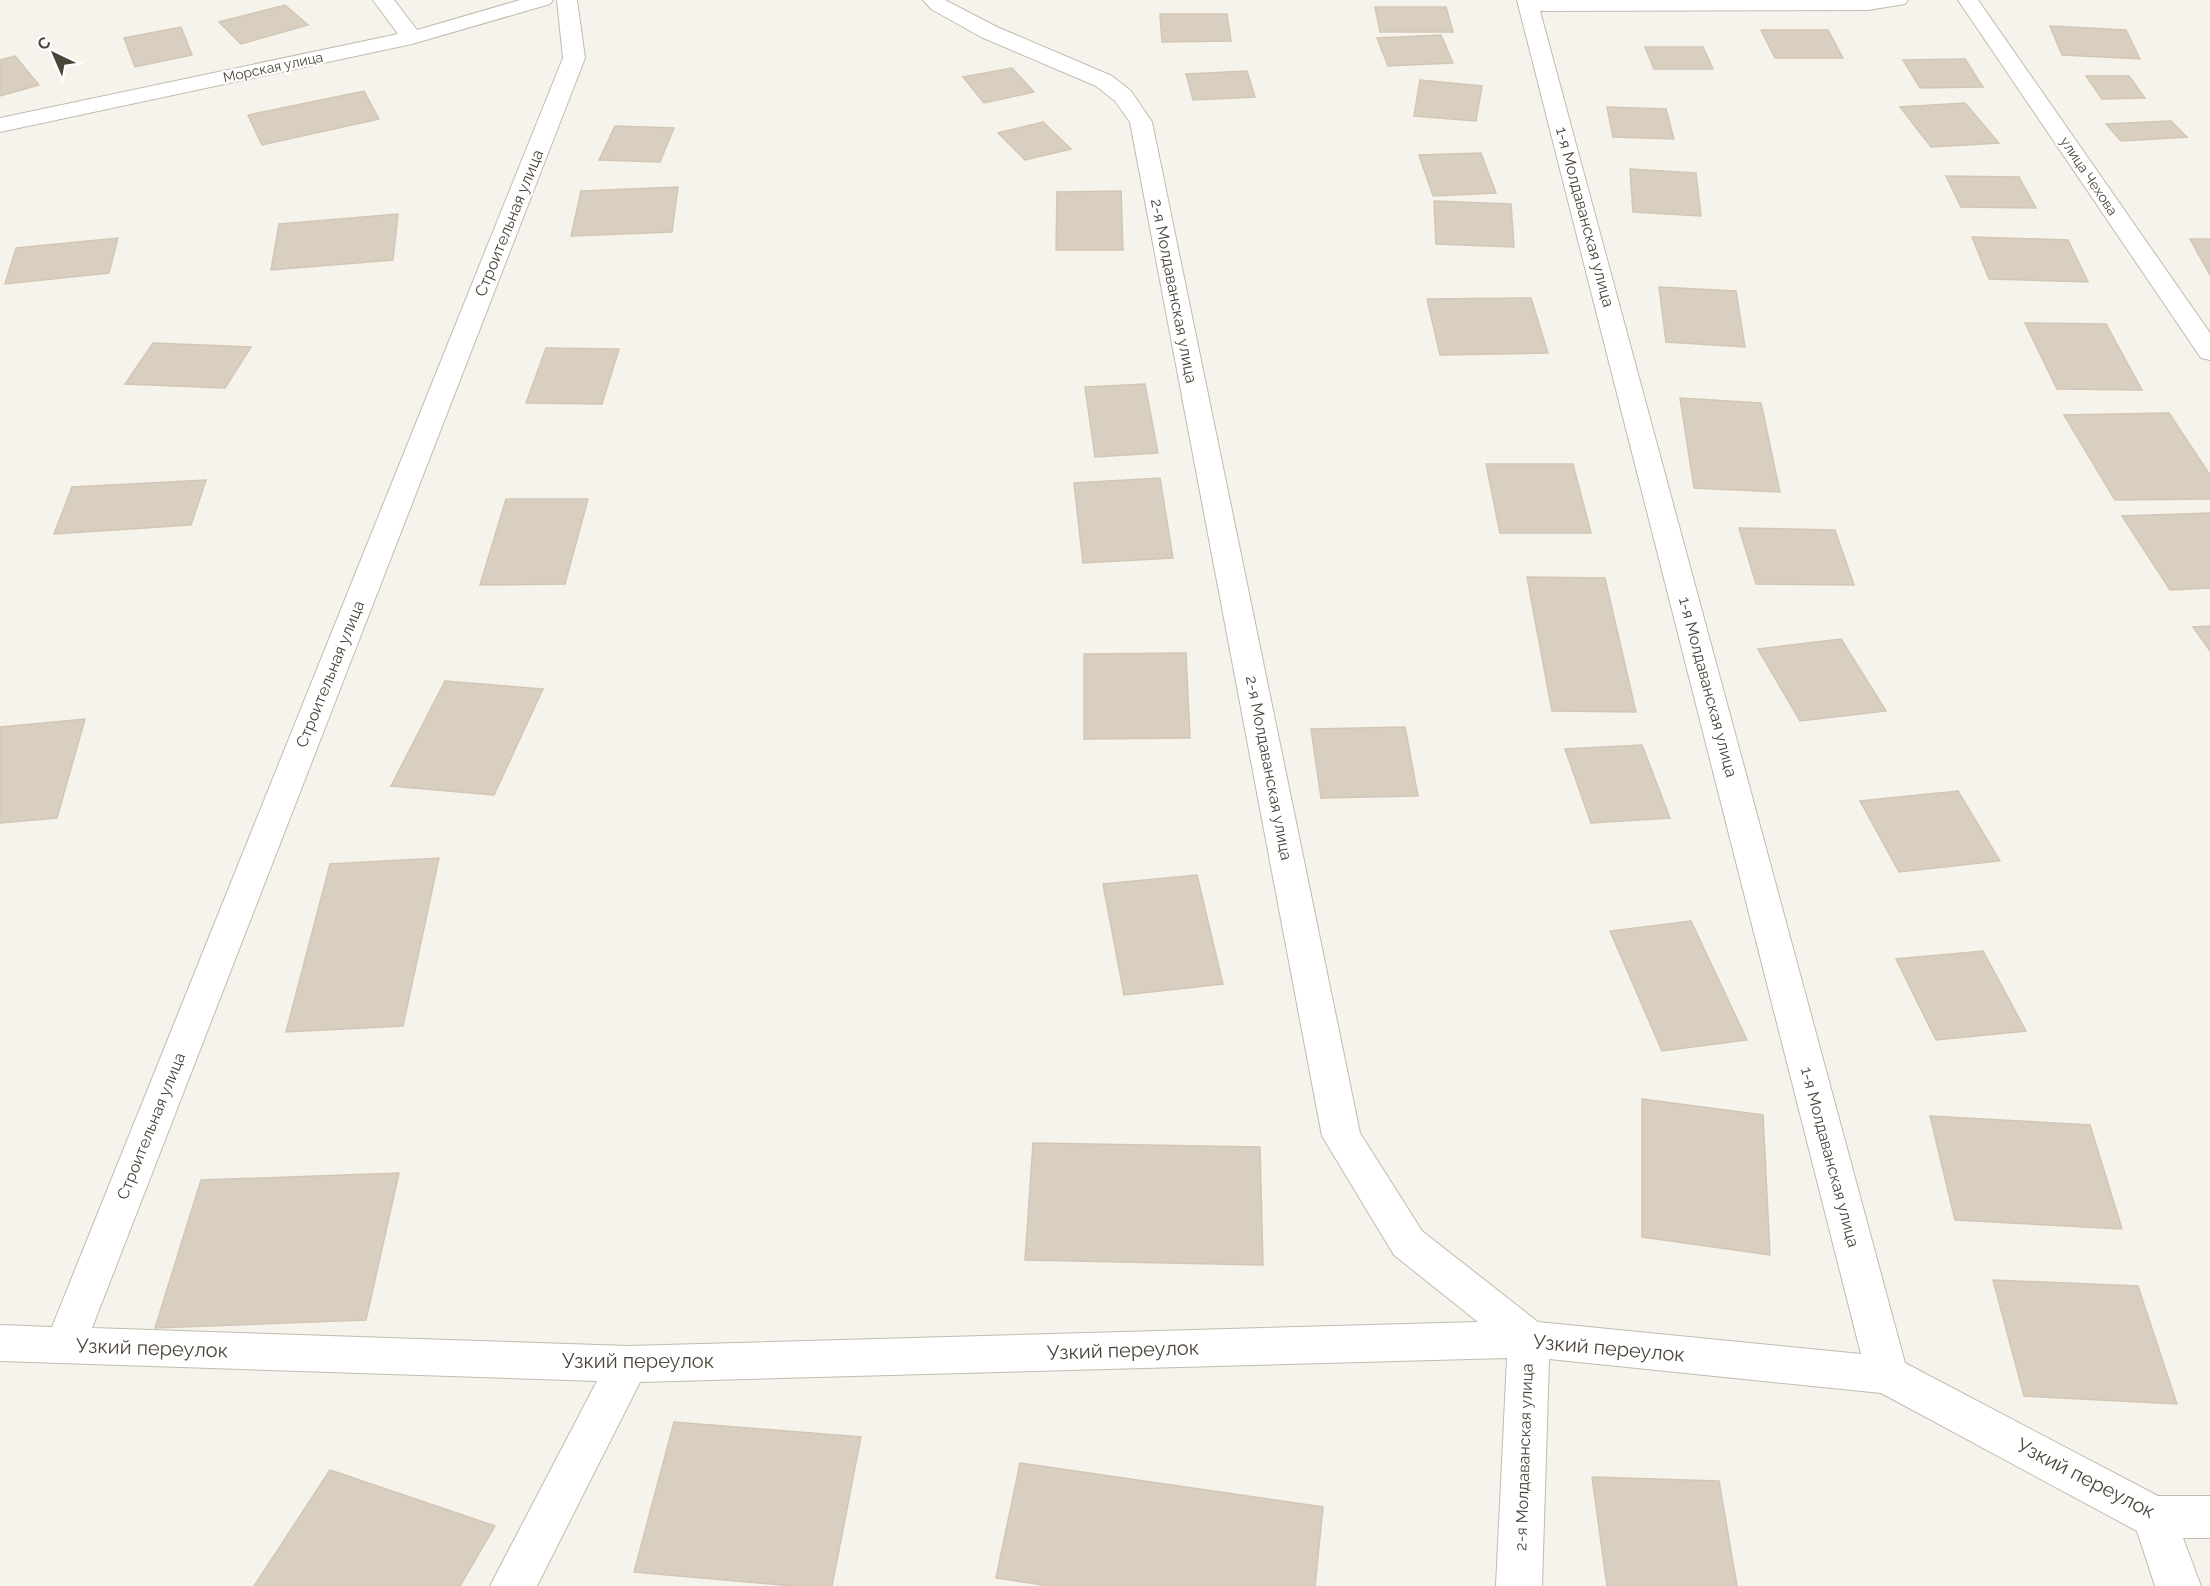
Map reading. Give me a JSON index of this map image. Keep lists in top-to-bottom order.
{
  "streets": {
    "street": [
      "Морская улица",
      "улица Чехова",
      "1-я Молдаванская улица",
      "Строительная улица",
      "2-я Молдаванская улица",
      "Узкий переулок"
    ]
  },
  "crossings": [
    ["1-я Молдаванская улица", "Узкий переулок"],
    ["Строительная улица", "Узкий переулок"],
    ["2-я Молдаванская улица", "Узкий переулок"]
  ],
  "north": "top left"
}
